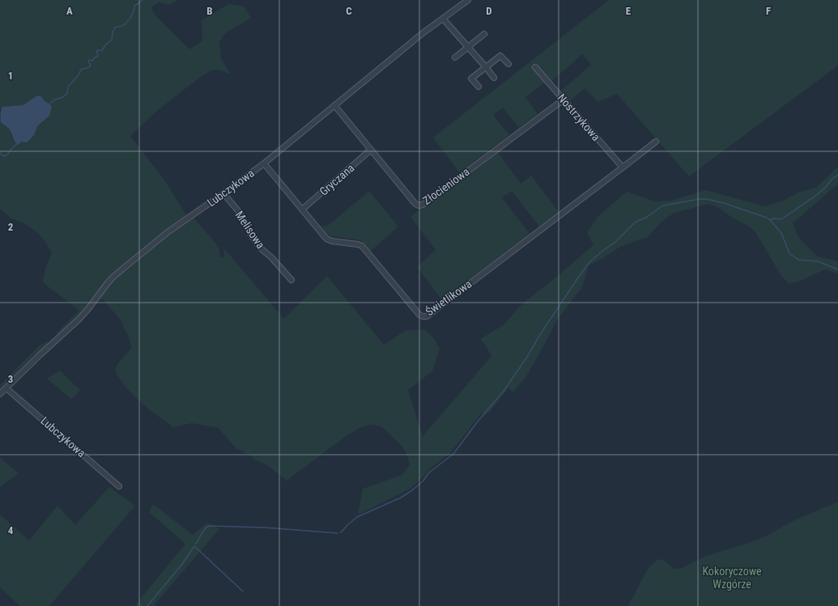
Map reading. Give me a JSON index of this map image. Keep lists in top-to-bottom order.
{
  "streets": {
    "street": [
      "Nostrzykowa",
      "Gryczana",
      "Złocieniowa",
      "Lubczykowa",
      "Melisowa",
      "Świetlikowa"
    ]
  },
  "crossings": [
    ["Nostrzykowa", "Złocieniowa"],
    ["Nostrzykowa", "Świetlikowa"],
    ["Gryczana", "Złocieniowa"],
    ["Gryczana", "Świetlikowa"],
    ["Złocieniowa", "Lubczykowa"],
    ["Lubczykowa", "Melisowa"],
    ["Lubczykowa", "Świetlikowa"]
  ],
  "parks": ["Kokoryczowe Wzgórze"],
  "grid": {
    "columns": [
      "A",
      "B",
      "C",
      "D",
      "E",
      "F"
    ],
    "rows": [
      "1",
      "2",
      "3",
      "4"
    ]
  }
}
